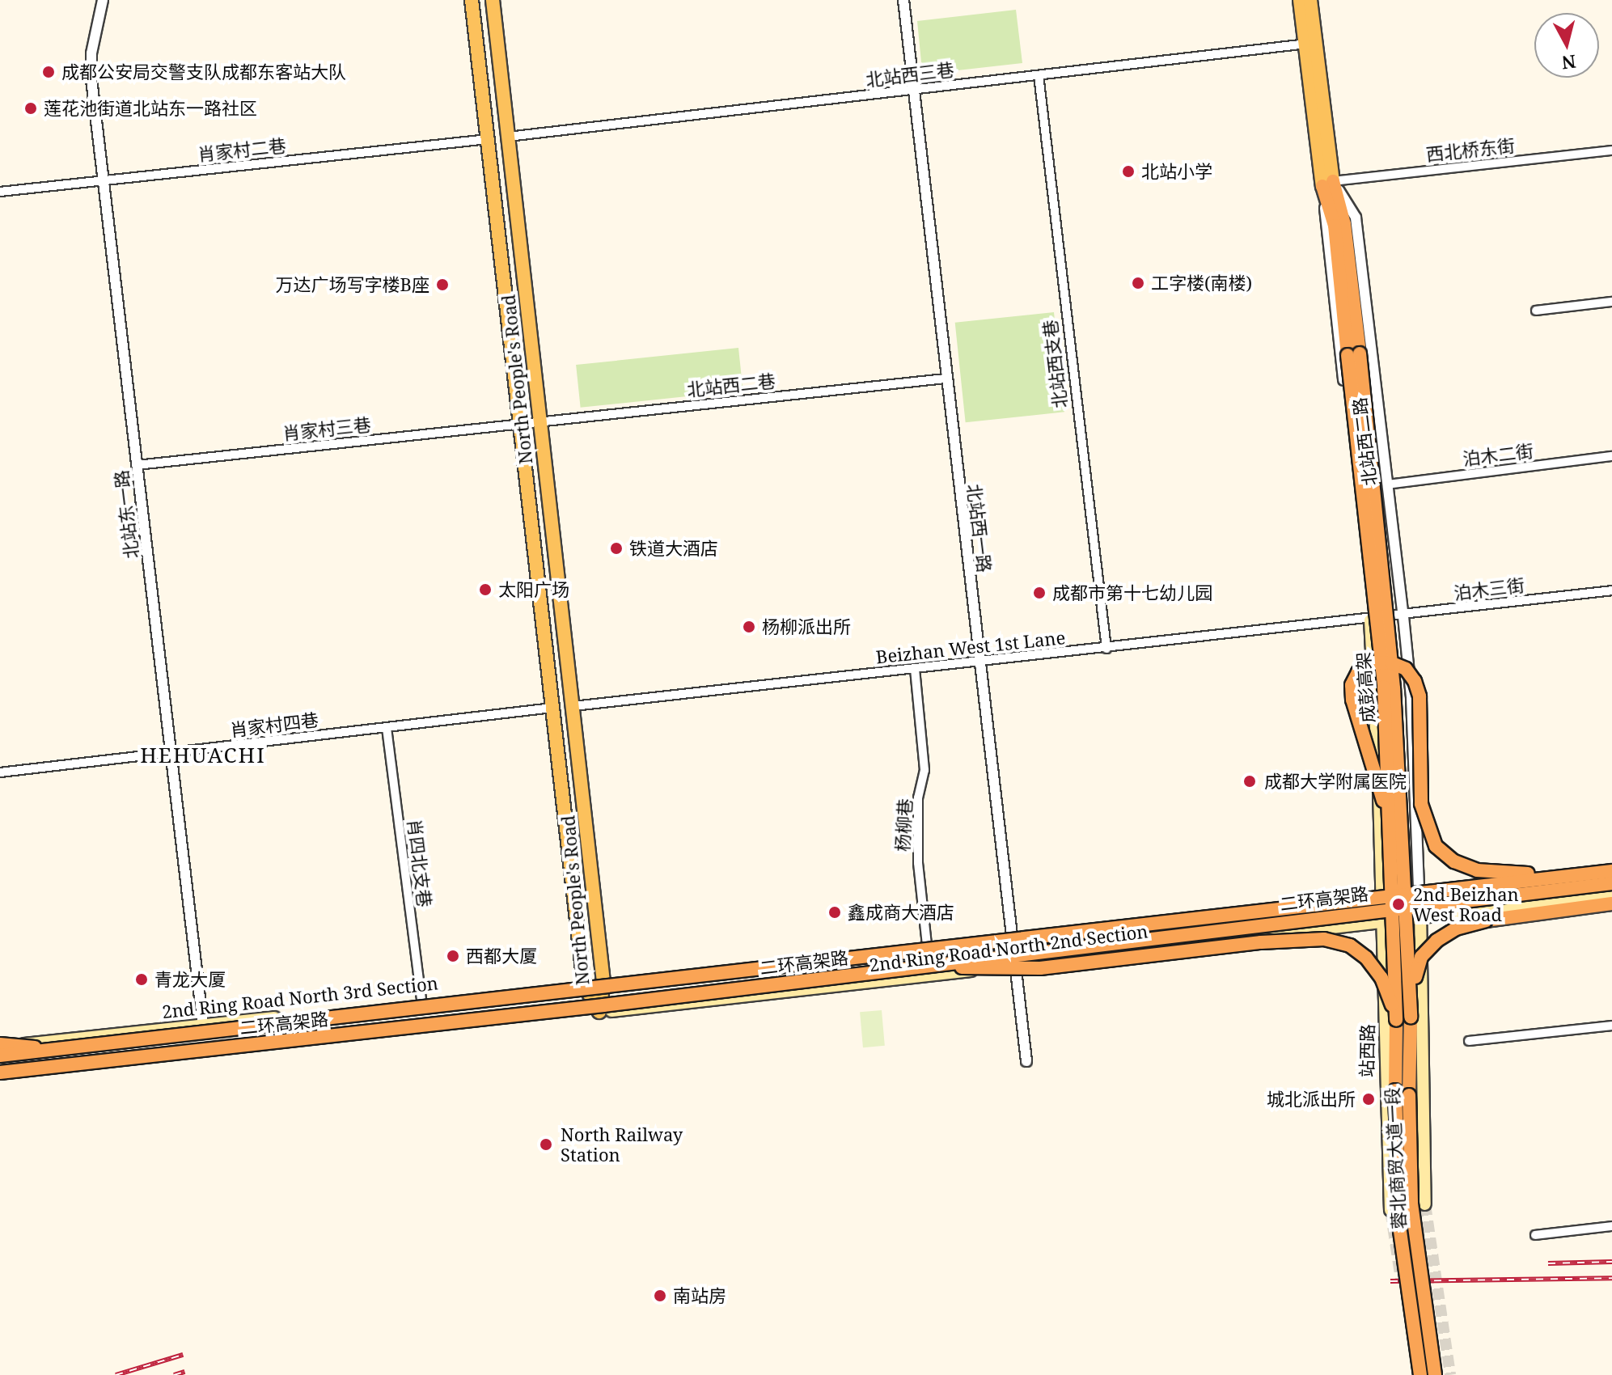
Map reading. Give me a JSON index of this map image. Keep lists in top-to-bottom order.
{
  "streets": {
    "highway": ["成彭高架", "二环高架路", "蓉北商贸大道一段"],
    "main road": [
      "North People's Road",
      "北站西二路",
      "2nd Ring Road North 2nd Section",
      "2nd Ring Road North 3rd Section",
      "站西路"
    ],
    "street": [
      "北站西三巷",
      "肖家村二巷",
      "西北桥东街",
      "北站西支巷",
      "北站西二巷",
      "肖家村三巷",
      "泊木二街",
      "北站东一路",
      "北站西一路",
      "泊木三街",
      "Beizhan West 1st Lane",
      "肖家村四巷",
      "杨柳巷",
      "肖四北支巷"
    ]
  },
  "crossings": [
    ["北站西三巷", "北站西支巷"],
    ["北站西三巷", "North People's Road"],
    ["北站西三巷", "北站西二路"],
    ["北站西三巷", "北站西一路"],
    ["肖家村二巷", "North People's Road"],
    ["肖家村二巷", "北站东一路"],
    ["西北桥东街", "北站西二路"],
    ["北站西支巷", "Beizhan West 1st Lane"],
    ["North People's Road", "北站西二巷"],
    ["North People's Road", "肖家村三巷"],
    ["North People's Road", "Beizhan West 1st Lane"],
    ["North People's Road", "肖家村四巷"],
    ["North People's Road", "2nd Ring Road North 2nd Section"],
    ["North People's Road", "2nd Ring Road North 3rd Section"],
    ["北站西二巷", "肖家村三巷"],
    ["北站西二巷", "北站西一路"],
    ["肖家村三巷", "北站东一路"],
    ["北站西二路", "泊木二街"],
    ["北站西二路", "泊木三街"],
    ["北站西二路", "Beizhan West 1st Lane"],
    ["北站西二路", "2nd Ring Road North 2nd Section"],
    ["北站西二路", "站西路"],
    ["北站东一路", "肖家村四巷"],
    ["北站东一路", "2nd Ring Road North 3rd Section"],
    ["北站西一路", "Beizhan West 1st Lane"],
    ["北站西一路", "2nd Ring Road North 2nd Section"],
    ["泊木三街", "Beizhan West 1st Lane"],
    ["Beizhan West 1st Lane", "杨柳巷"],
    ["成彭高架", "蓉北商贸大道一段"],
    ["肖家村四巷", "肖四北支巷"],
    ["杨柳巷", "2nd Ring Road North 2nd Section"],
    ["肖四北支巷", "2nd Ring Road North 3rd Section"],
    ["二环高架路", "2nd Ring Road North 2nd Section"],
    ["2nd Ring Road North 2nd Section", "2nd Ring Road North 3rd Section"],
    ["2nd Ring Road North 2nd Section", "站西路"]
  ],
  "districts": ["HEHUACHI"],
  "places": [
    "成都公安局交警支队成都东客站大队",
    "莲花池街道北站东一路社区",
    "北站小学",
    "工字楼(南楼)",
    "万达广场写字楼B座",
    "铁道大酒店",
    "太阳广场",
    "成都市第十七幼儿园",
    "杨柳派出所",
    "成都大学附属医院",
    "2nd Beizhan West Road",
    "鑫成商大酒店",
    "西都大厦",
    "青龙大厦",
    "城北派出所",
    "North Railway Station",
    "南站房"
  ],
  "north": "bottom"
}
